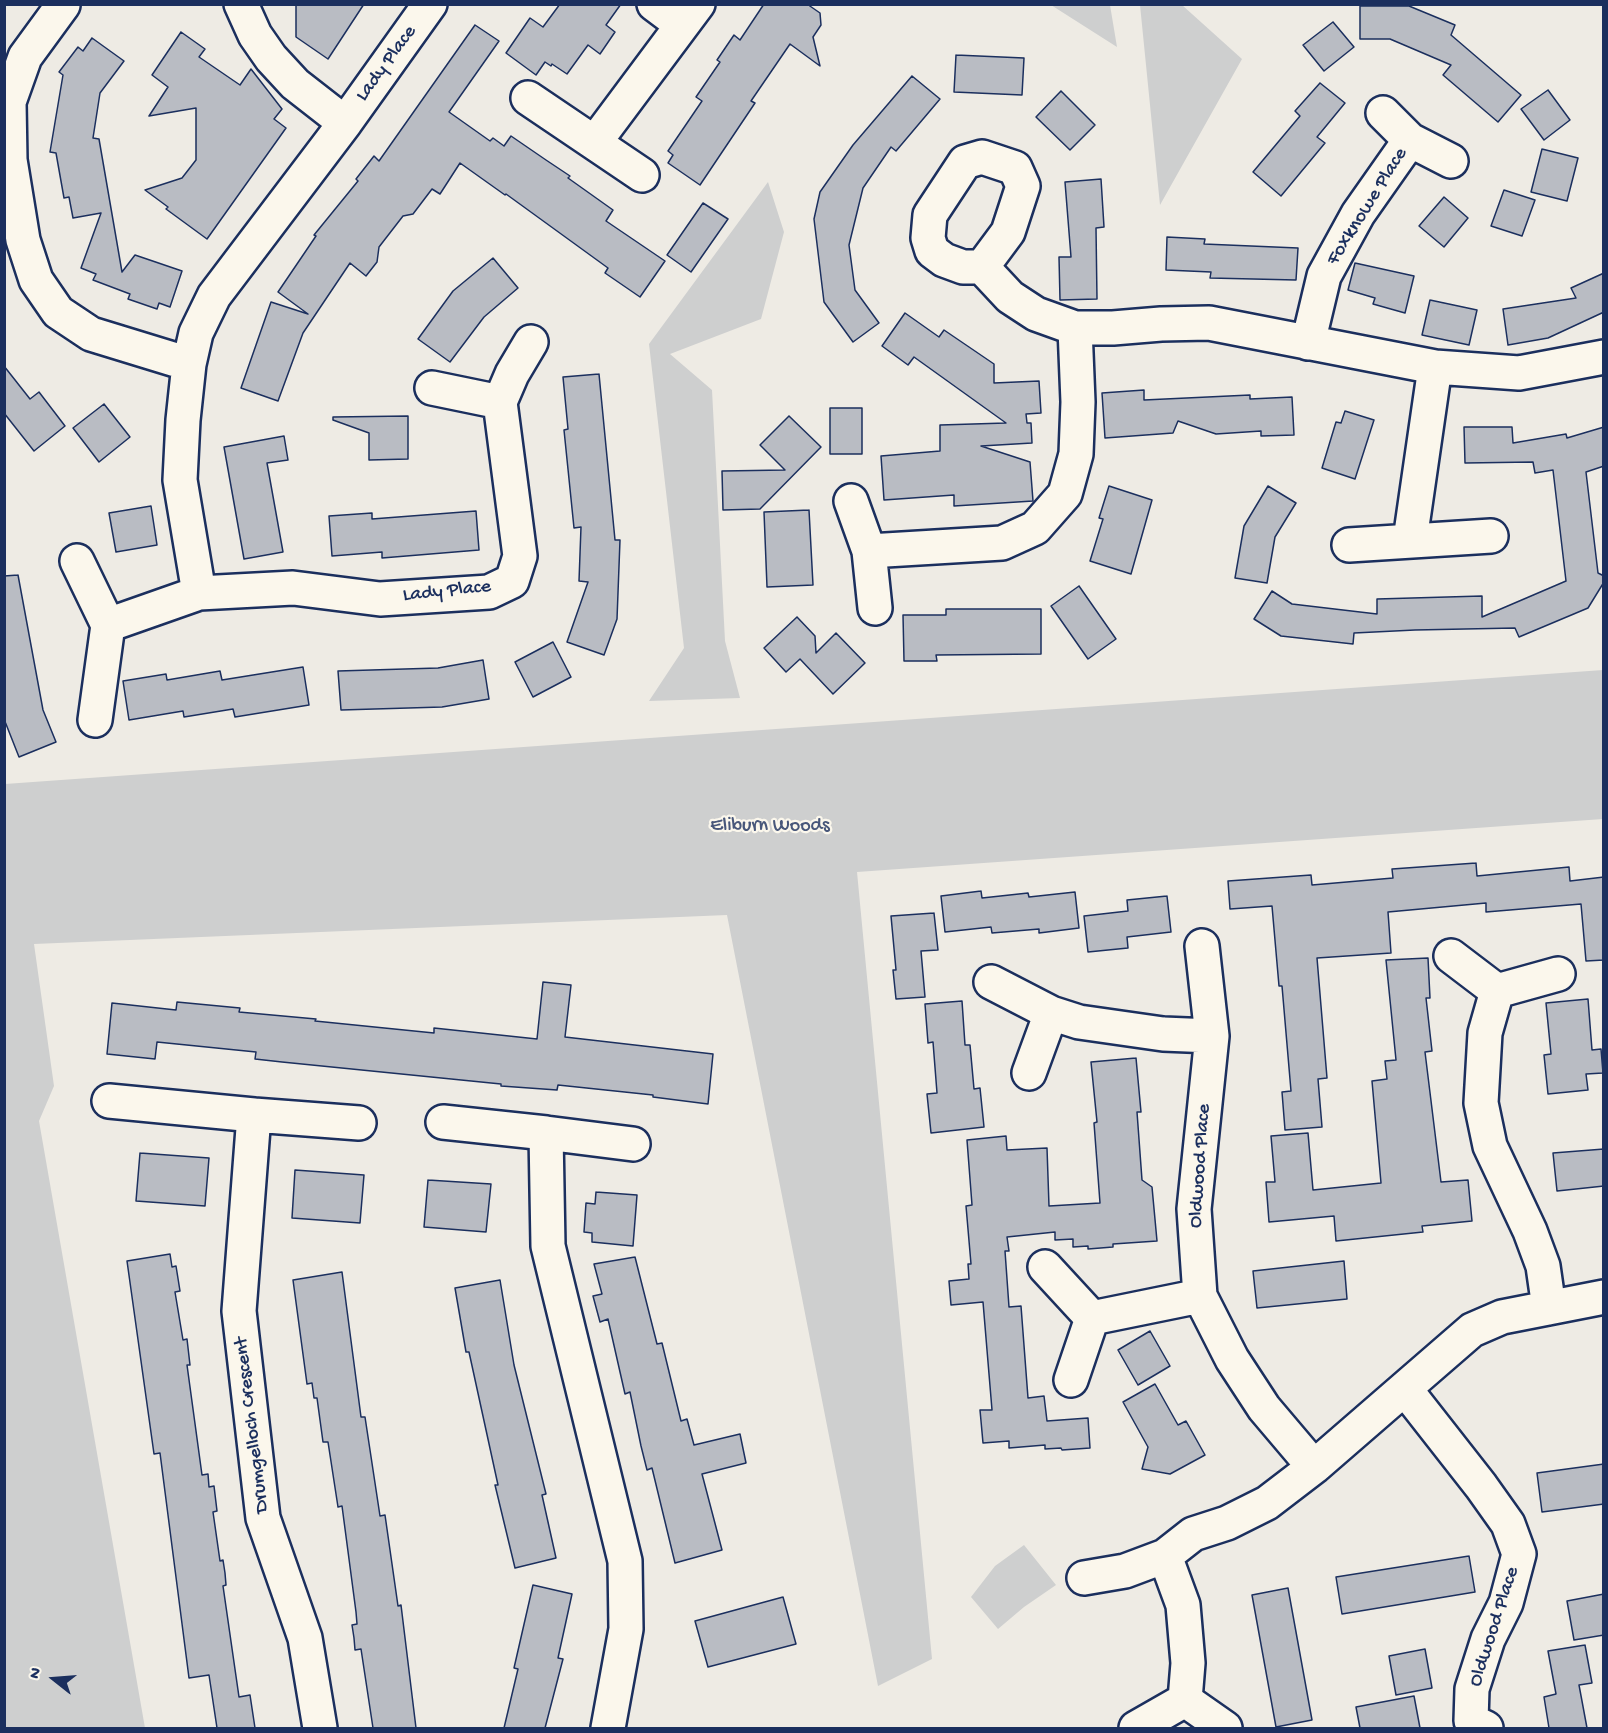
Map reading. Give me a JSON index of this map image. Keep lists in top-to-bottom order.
{
  "streets": {
    "street": [
      "Lady Place",
      "Foxknowe Place",
      "Oldwood Place",
      "Drumgelloch Crescent"
    ]
  },
  "parks": ["Eliburn Woods"],
  "north": "left"
}
